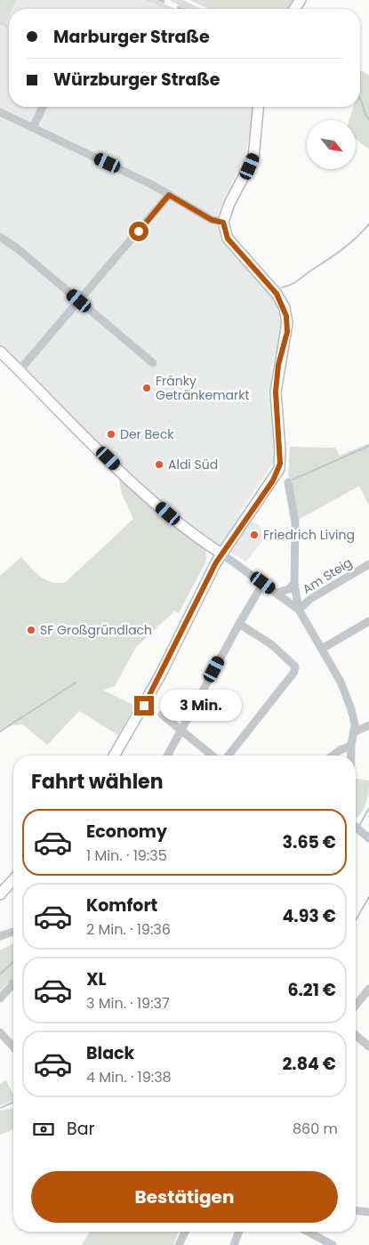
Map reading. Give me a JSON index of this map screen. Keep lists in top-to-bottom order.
{
  "streets": {
    "street": ["Am Steig"]
  },
  "places": [
    "Fränky Getränkemarkt",
    "Der Beck",
    "Aldi Süd",
    "Friedrich Living",
    "SF Großgründlach"
  ],
  "north": "bottom right",
  "page": {
    "banner": ["Marburger Straße", "Würzburger Straße"],
    "bubble": "3 Min.",
    "heading": "Fahrt wählen",
    "list": [
      {
        "name": "Economy",
        "note": "1 Min. · 19:35",
        "value": "3.65 €"
      },
      {
        "name": "Komfort",
        "note": "2 Min. · 19:36",
        "value": "4.93 €"
      },
      {
        "name": "XL",
        "note": "3 Min. · 19:37",
        "value": "6.21 €"
      },
      {
        "name": "Black",
        "note": "4 Min. · 19:38",
        "value": "2.84 €"
      }
    ],
    "pay": ["Bar", "860 m"],
    "buttons": "Bestätigen"
  }
}
